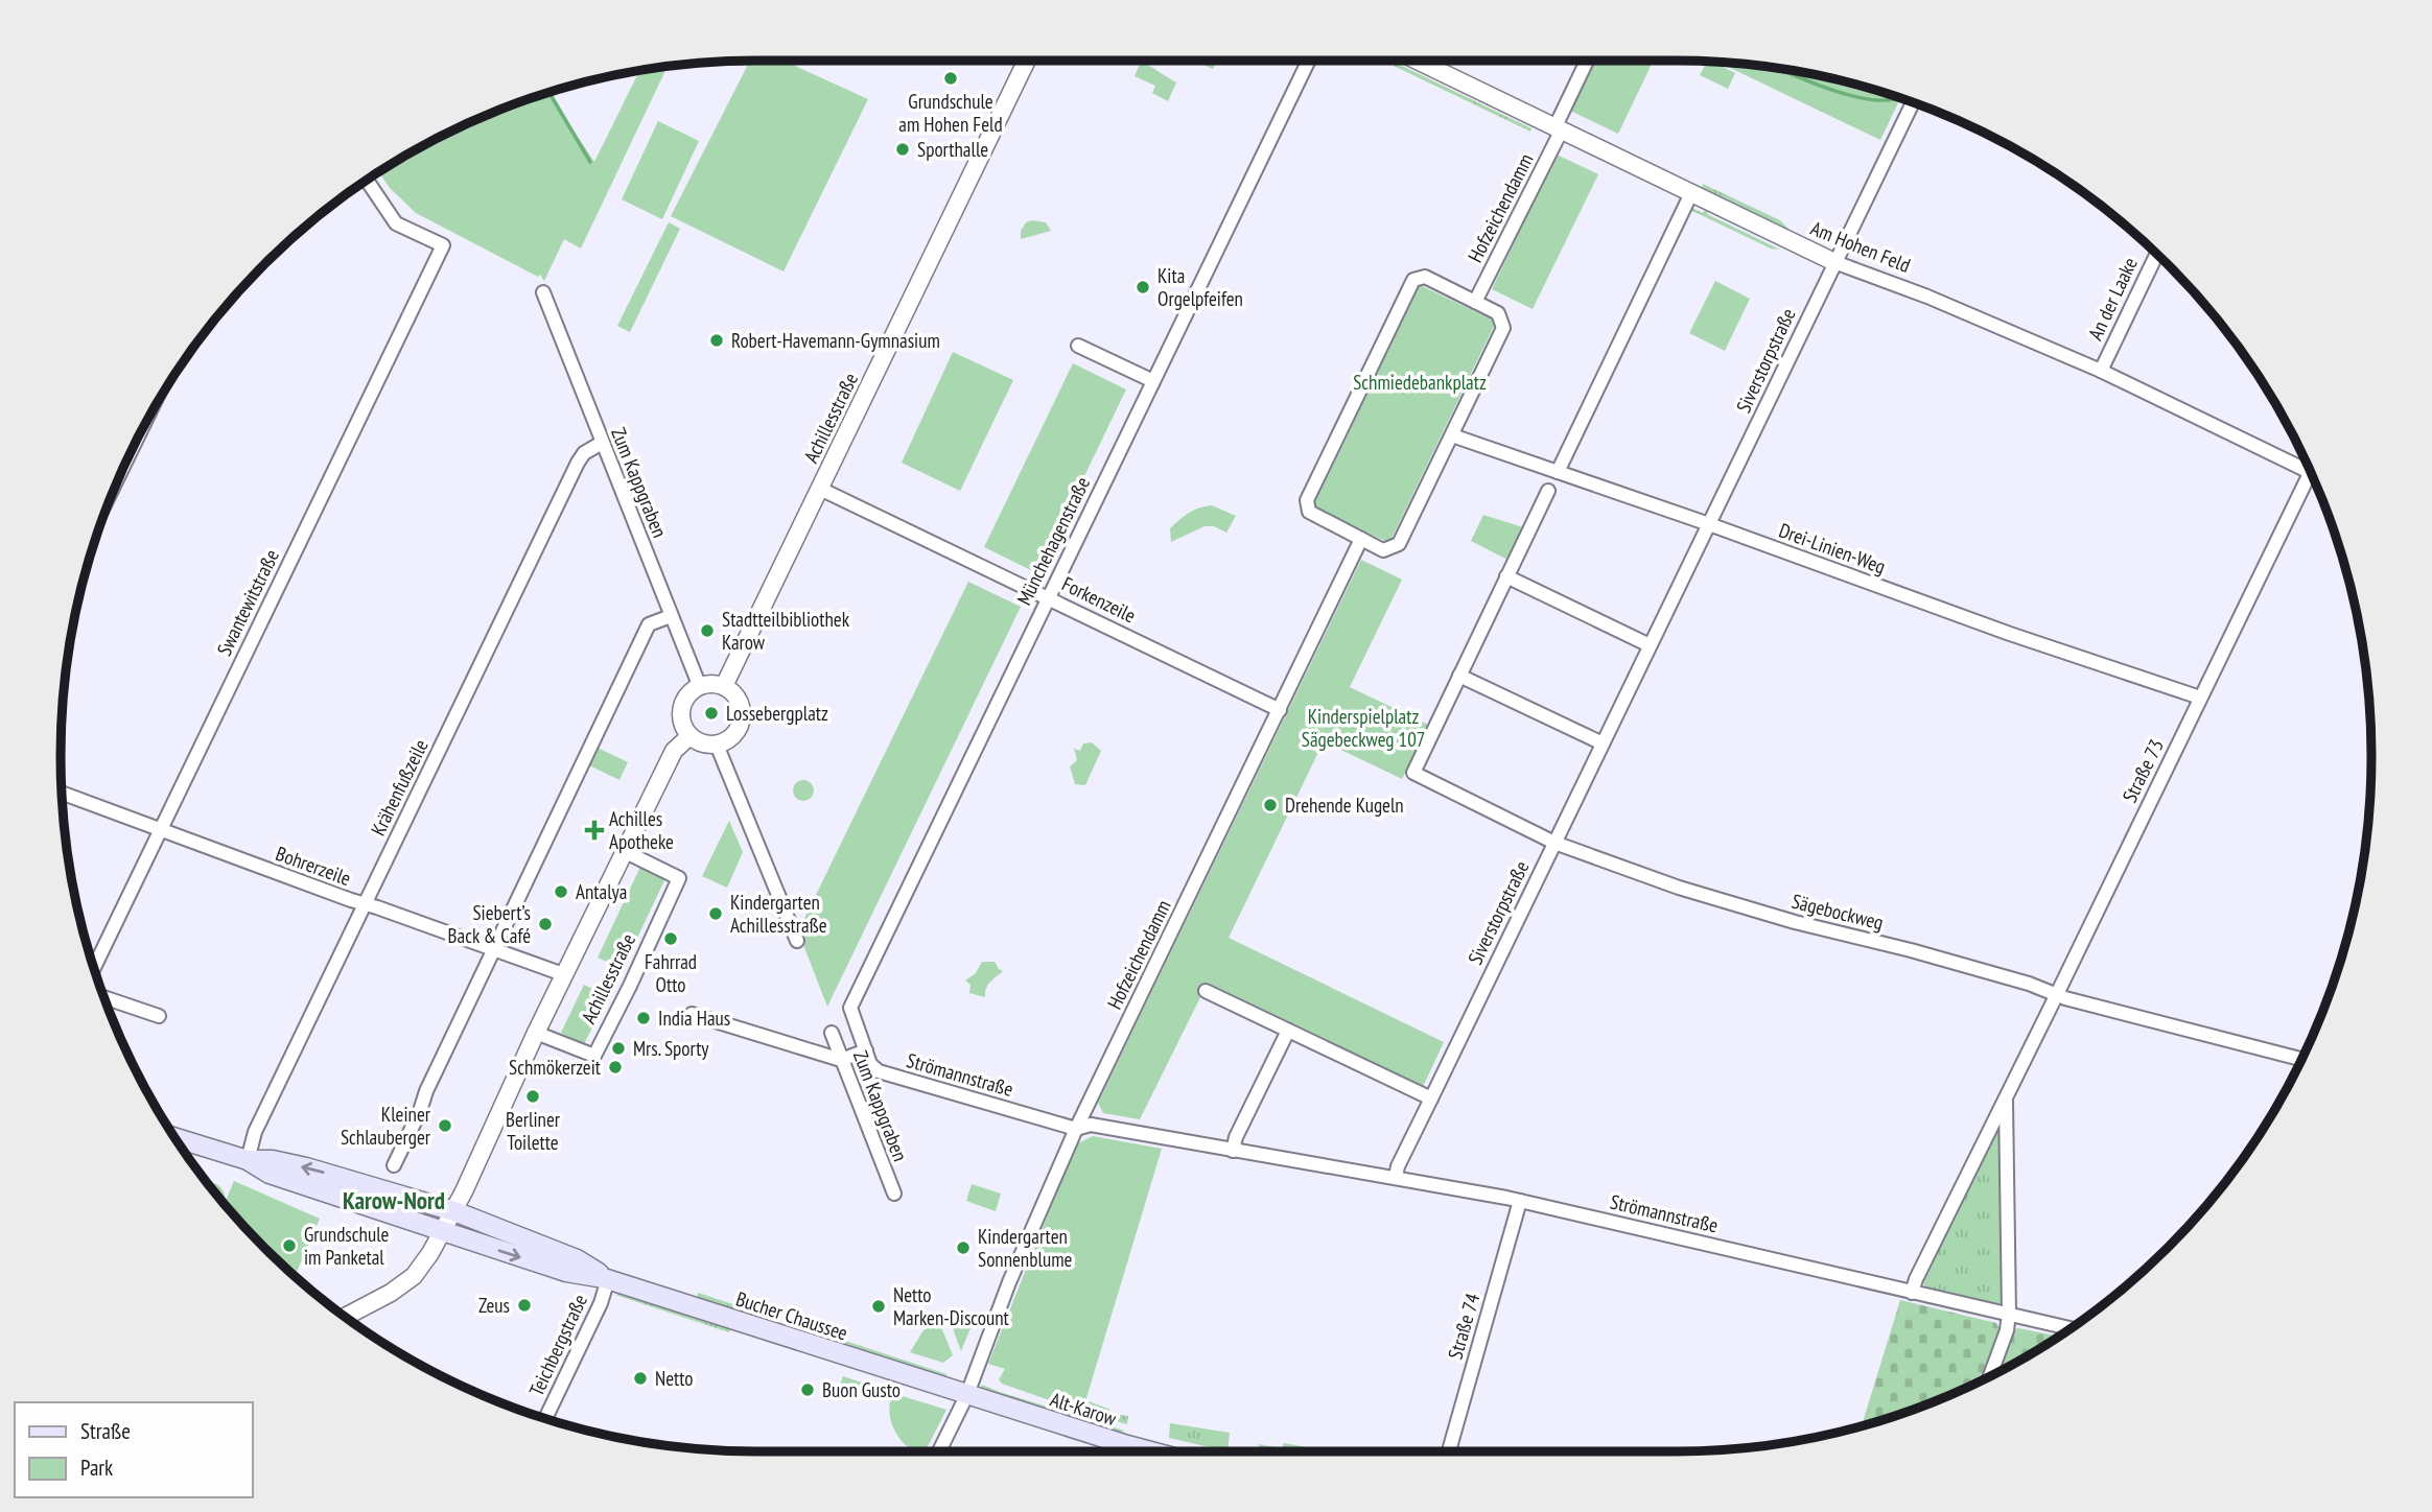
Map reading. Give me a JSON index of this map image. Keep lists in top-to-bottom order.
{
  "streets": {
    "main road": ["Bucher Chaussee", "Alt-Karow"],
    "street": [
      "Hofzeichendamm",
      "Am Hohen Feld",
      "An der Laake",
      "Siverstorpstraße",
      "Achillesstraße",
      "Zum Kappgraben",
      "Münchehagenstraße",
      "Drei-Linien-Weg",
      "Forkenzeile",
      "Swantewitstraße",
      "Straße 73",
      "Krähenfußzeile",
      "Bohrerzeile",
      "Sägebockweg",
      "Strömannstraße",
      "Straße 74",
      "Teichbergstraße"
    ]
  },
  "crossings": [
    ["Hofzeichendamm", "Am Hohen Feld"],
    ["Hofzeichendamm", "Forkenzeile"],
    ["Hofzeichendamm", "Strömannstraße"],
    ["Hofzeichendamm", "Bucher Chaussee"],
    ["Hofzeichendamm", "Alt-Karow"],
    ["Am Hohen Feld", "An der Laake"],
    ["Am Hohen Feld", "Siverstorpstraße"],
    ["Siverstorpstraße", "Drei-Linien-Weg"],
    ["Siverstorpstraße", "Sägebockweg"],
    ["Siverstorpstraße", "Strömannstraße"],
    ["Achillesstraße", "Zum Kappgraben"],
    ["Achillesstraße", "Forkenzeile"],
    ["Achillesstraße", "Bohrerzeile"],
    ["Achillesstraße", "Bucher Chaussee"],
    ["Zum Kappgraben", "Krähenfußzeile"],
    ["Münchehagenstraße", "Forkenzeile"],
    ["Münchehagenstraße", "Strömannstraße"],
    ["Drei-Linien-Weg", "Straße 73"],
    ["Swantewitstraße", "Bohrerzeile"],
    ["Straße 73", "Sägebockweg"],
    ["Straße 73", "Strömannstraße"],
    ["Krähenfußzeile", "Bohrerzeile"],
    ["Krähenfußzeile", "Bucher Chaussee"],
    ["Strömannstraße", "Straße 74"],
    ["Bucher Chaussee", "Teichbergstraße"],
    ["Bucher Chaussee", "Alt-Karow"]
  ],
  "districts": ["Karow-Nord"],
  "parks": ["Schmiedebankplatz", "Kinderspielplatz Sägebeckweg 107"],
  "places": {
    "other": [
      "Grundschule am Hohen Feld",
      "Sporthalle",
      "Kita Orgelpfeifen",
      "Robert-Havemann-Gymnasium",
      "Stadtteilbibliothek Karow",
      "Lossebergplatz",
      "Drehende Kugeln",
      "Antalya",
      "Kindergarten Achillesstraße",
      "Siebert’s Back & Café",
      "Fahrrad Otto",
      "India Haus",
      "Mrs. Sporty",
      "Schmökerzeit",
      "Berliner Toilette",
      "Kleiner Schlauberger",
      "Grundschule im Panketal",
      "Kindergarten Sonnenblume",
      "Zeus",
      "Netto Marken-Discount",
      "Netto",
      "Buon Gusto"
    ],
    "health": ["Achilles Apotheke"]
  },
  "legend": ["Straße", "Park"]
}
